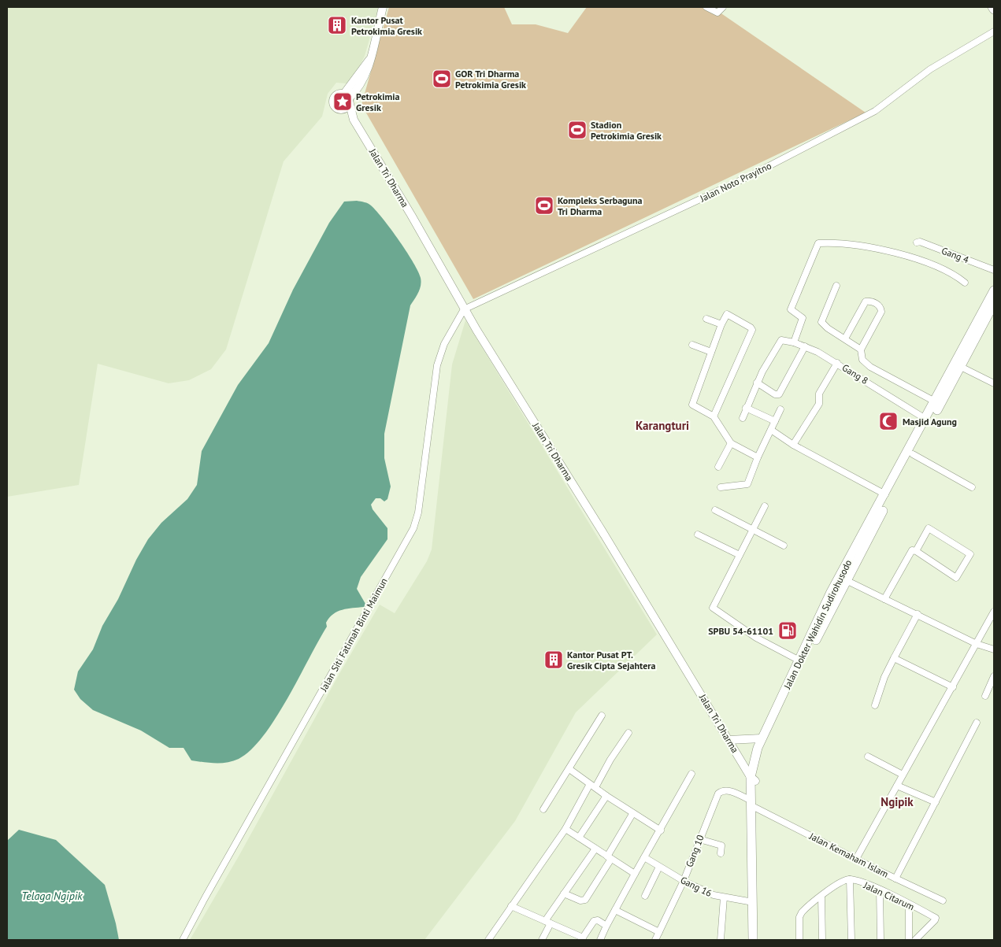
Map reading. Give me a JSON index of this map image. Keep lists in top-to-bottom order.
{
  "streets": {
    "highway": ["Jalan Dokter Wahidin Sudirohusodo"],
    "main road": ["Jalan Tri Dharma"],
    "street": [
      "Jalan Noto Prayitno",
      "Gang 4",
      "Gang 8",
      "Jalan Siti Fatimah Binti Maimun",
      "Gang 10",
      "Jalan Kemaham Islam",
      "Gang 16",
      "Jalan Citarum"
    ]
  },
  "crossings": [
    ["Jalan Tri Dharma", "Jalan Noto Prayitno"],
    ["Jalan Tri Dharma", "Jalan Dokter Wahidin Sudirohusodo"],
    ["Jalan Tri Dharma", "Jalan Siti Fatimah Binti Maimun"],
    ["Jalan Noto Prayitno", "Jalan Siti Fatimah Binti Maimun"],
    ["Gang 8", "Jalan Dokter Wahidin Sudirohusodo"],
    ["Jalan Dokter Wahidin Sudirohusodo", "Gang 10"],
    ["Jalan Dokter Wahidin Sudirohusodo", "Jalan Kemaham Islam"],
    ["Jalan Dokter Wahidin Sudirohusodo", "Gang 16"],
    ["Gang 10", "Jalan Kemaham Islam"],
    ["Gang 10", "Gang 16"]
  ],
  "districts": ["Karangturi", "Ngipik"],
  "water": ["Telaga Ngipik"],
  "places": {
    "building": ["Kantor Pusat Petrokimia Gresik", "Kantor Pusat PT. Gresik Cipta Sejahtera"],
    "sports": ["GOR Tri Dharma Petrokimia Gresik", "Stadion Petrokimia Gresik", "Kompleks Serbaguna Tri Dharma"],
    "place": ["Petrokimia Gresik"],
    "mosque": ["Masjid Agung"],
    "fuel station": ["SPBU 54-61101"]
  }
}
